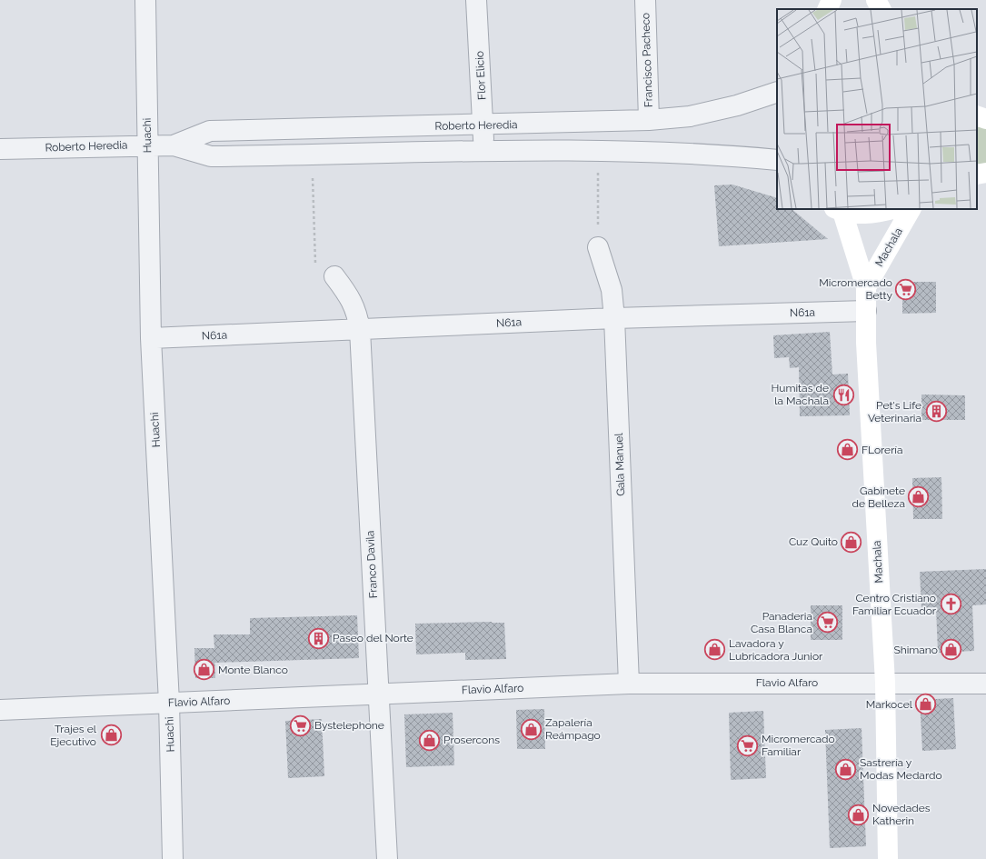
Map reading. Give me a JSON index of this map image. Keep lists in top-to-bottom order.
{
  "streets": {
    "main road": ["Machala"],
    "street": [
      "Francisco Pacheco",
      "Flor Elicio",
      "Roberto Heredia",
      "Huachi",
      "N61a",
      "Gala Manuel",
      "Franco Davila",
      "Flavio Alfaro"
    ]
  },
  "crossings": [
    ["Francisco Pacheco", "Roberto Heredia"],
    ["Flor Elicio", "Roberto Heredia"],
    ["Roberto Heredia", "Huachi"],
    ["Huachi", "N61a"],
    ["Huachi", "Flavio Alfaro"],
    ["Machala", "N61a"],
    ["Machala", "Flavio Alfaro"],
    ["N61a", "Gala Manuel"],
    ["N61a", "Franco Davila"],
    ["Gala Manuel", "Flavio Alfaro"],
    ["Franco Davila", "Flavio Alfaro"]
  ],
  "places": {
    "supermarket": [
      "Micromercado Betty",
      "Panaderia Casa Blanca",
      "Bystelephone",
      "Micromercado Familiar"
    ],
    "restaurant": ["Humitas de la Machala"],
    "building": ["Pet's Life Veterinaria", "Paseo del Norte"],
    "shop": [
      "FLorería",
      "Gabinete de Belleza",
      "Cuz Quito",
      "Lavadora y Lubricadora Junior",
      "Shimano",
      "Monte Blanco",
      "Markocel",
      "Zapalería Reámpago",
      "Trajes el Ejecutivo",
      "Prosercons",
      "Sastrería y Modas Medardo",
      "Novedades Katherin"
    ],
    "church": ["Centro Cristiano Familiar Ecuador"]
  }
}
